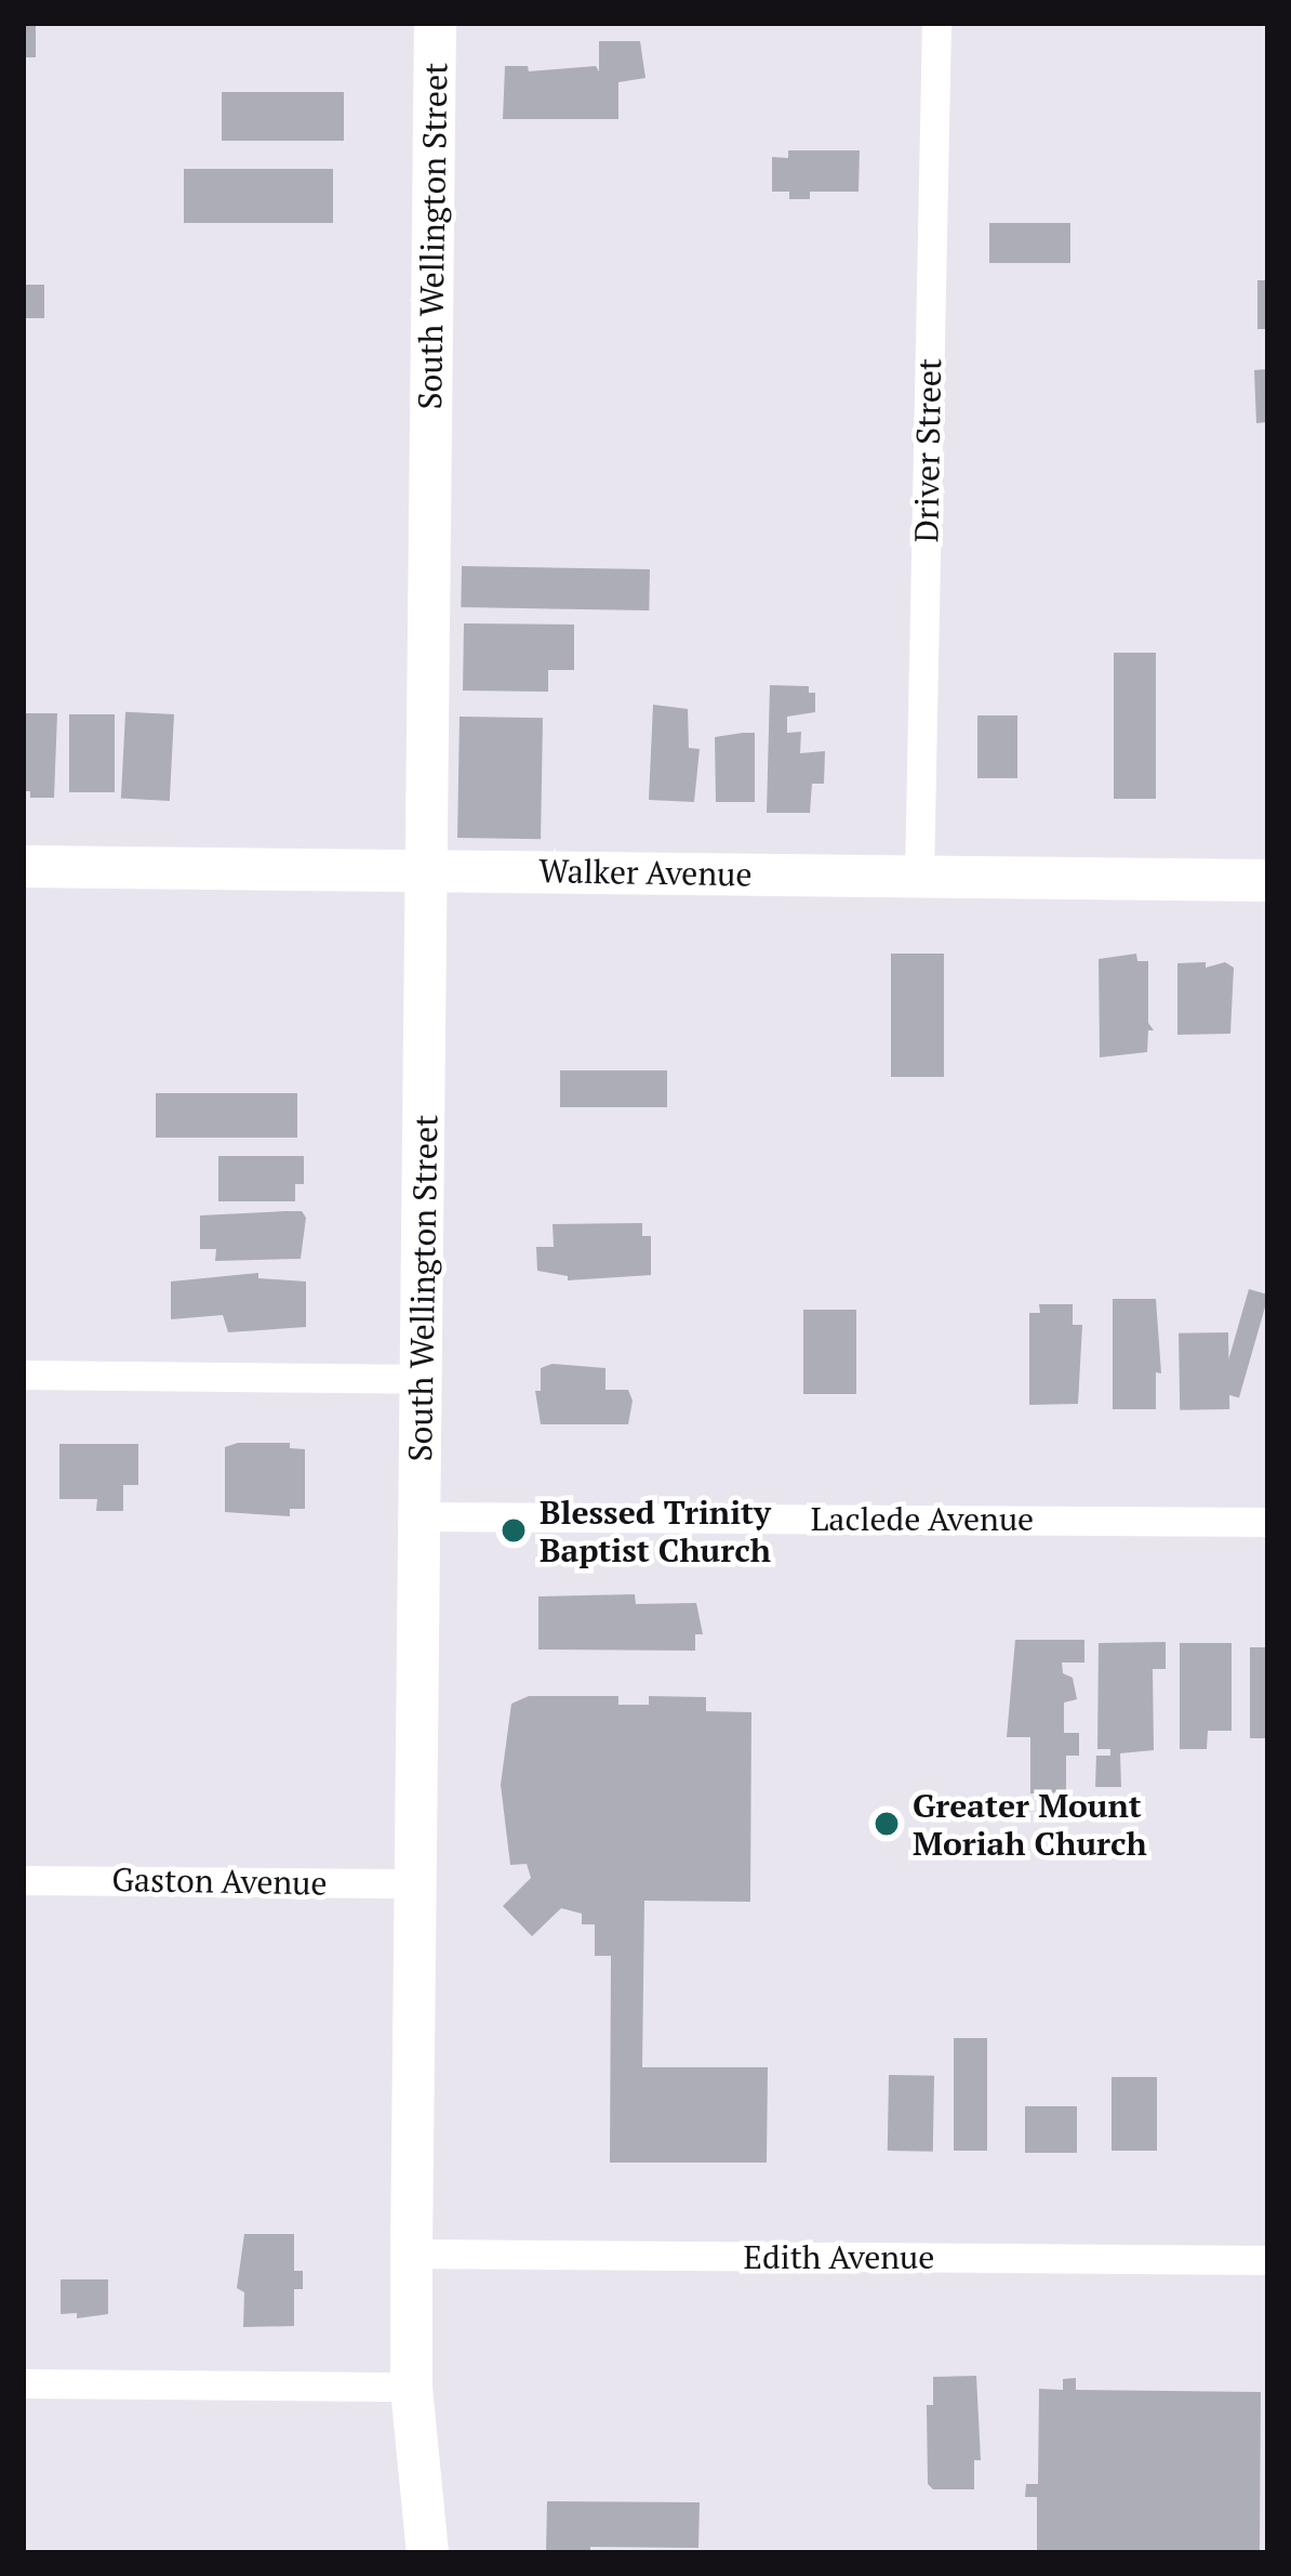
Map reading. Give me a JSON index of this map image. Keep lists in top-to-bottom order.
{
  "streets": {
    "street": [
      "South Wellington Street",
      "Driver Street",
      "Walker Avenue",
      "Laclede Avenue",
      "Gaston Avenue",
      "Edith Avenue"
    ]
  },
  "crossings": [
    ["South Wellington Street", "Walker Avenue"],
    ["South Wellington Street", "Laclede Avenue"],
    ["South Wellington Street", "Gaston Avenue"],
    ["South Wellington Street", "Edith Avenue"],
    ["Driver Street", "Walker Avenue"]
  ],
  "places": ["Blessed Trinity Baptist Church", "Greater Mount Moriah Church"]
}
